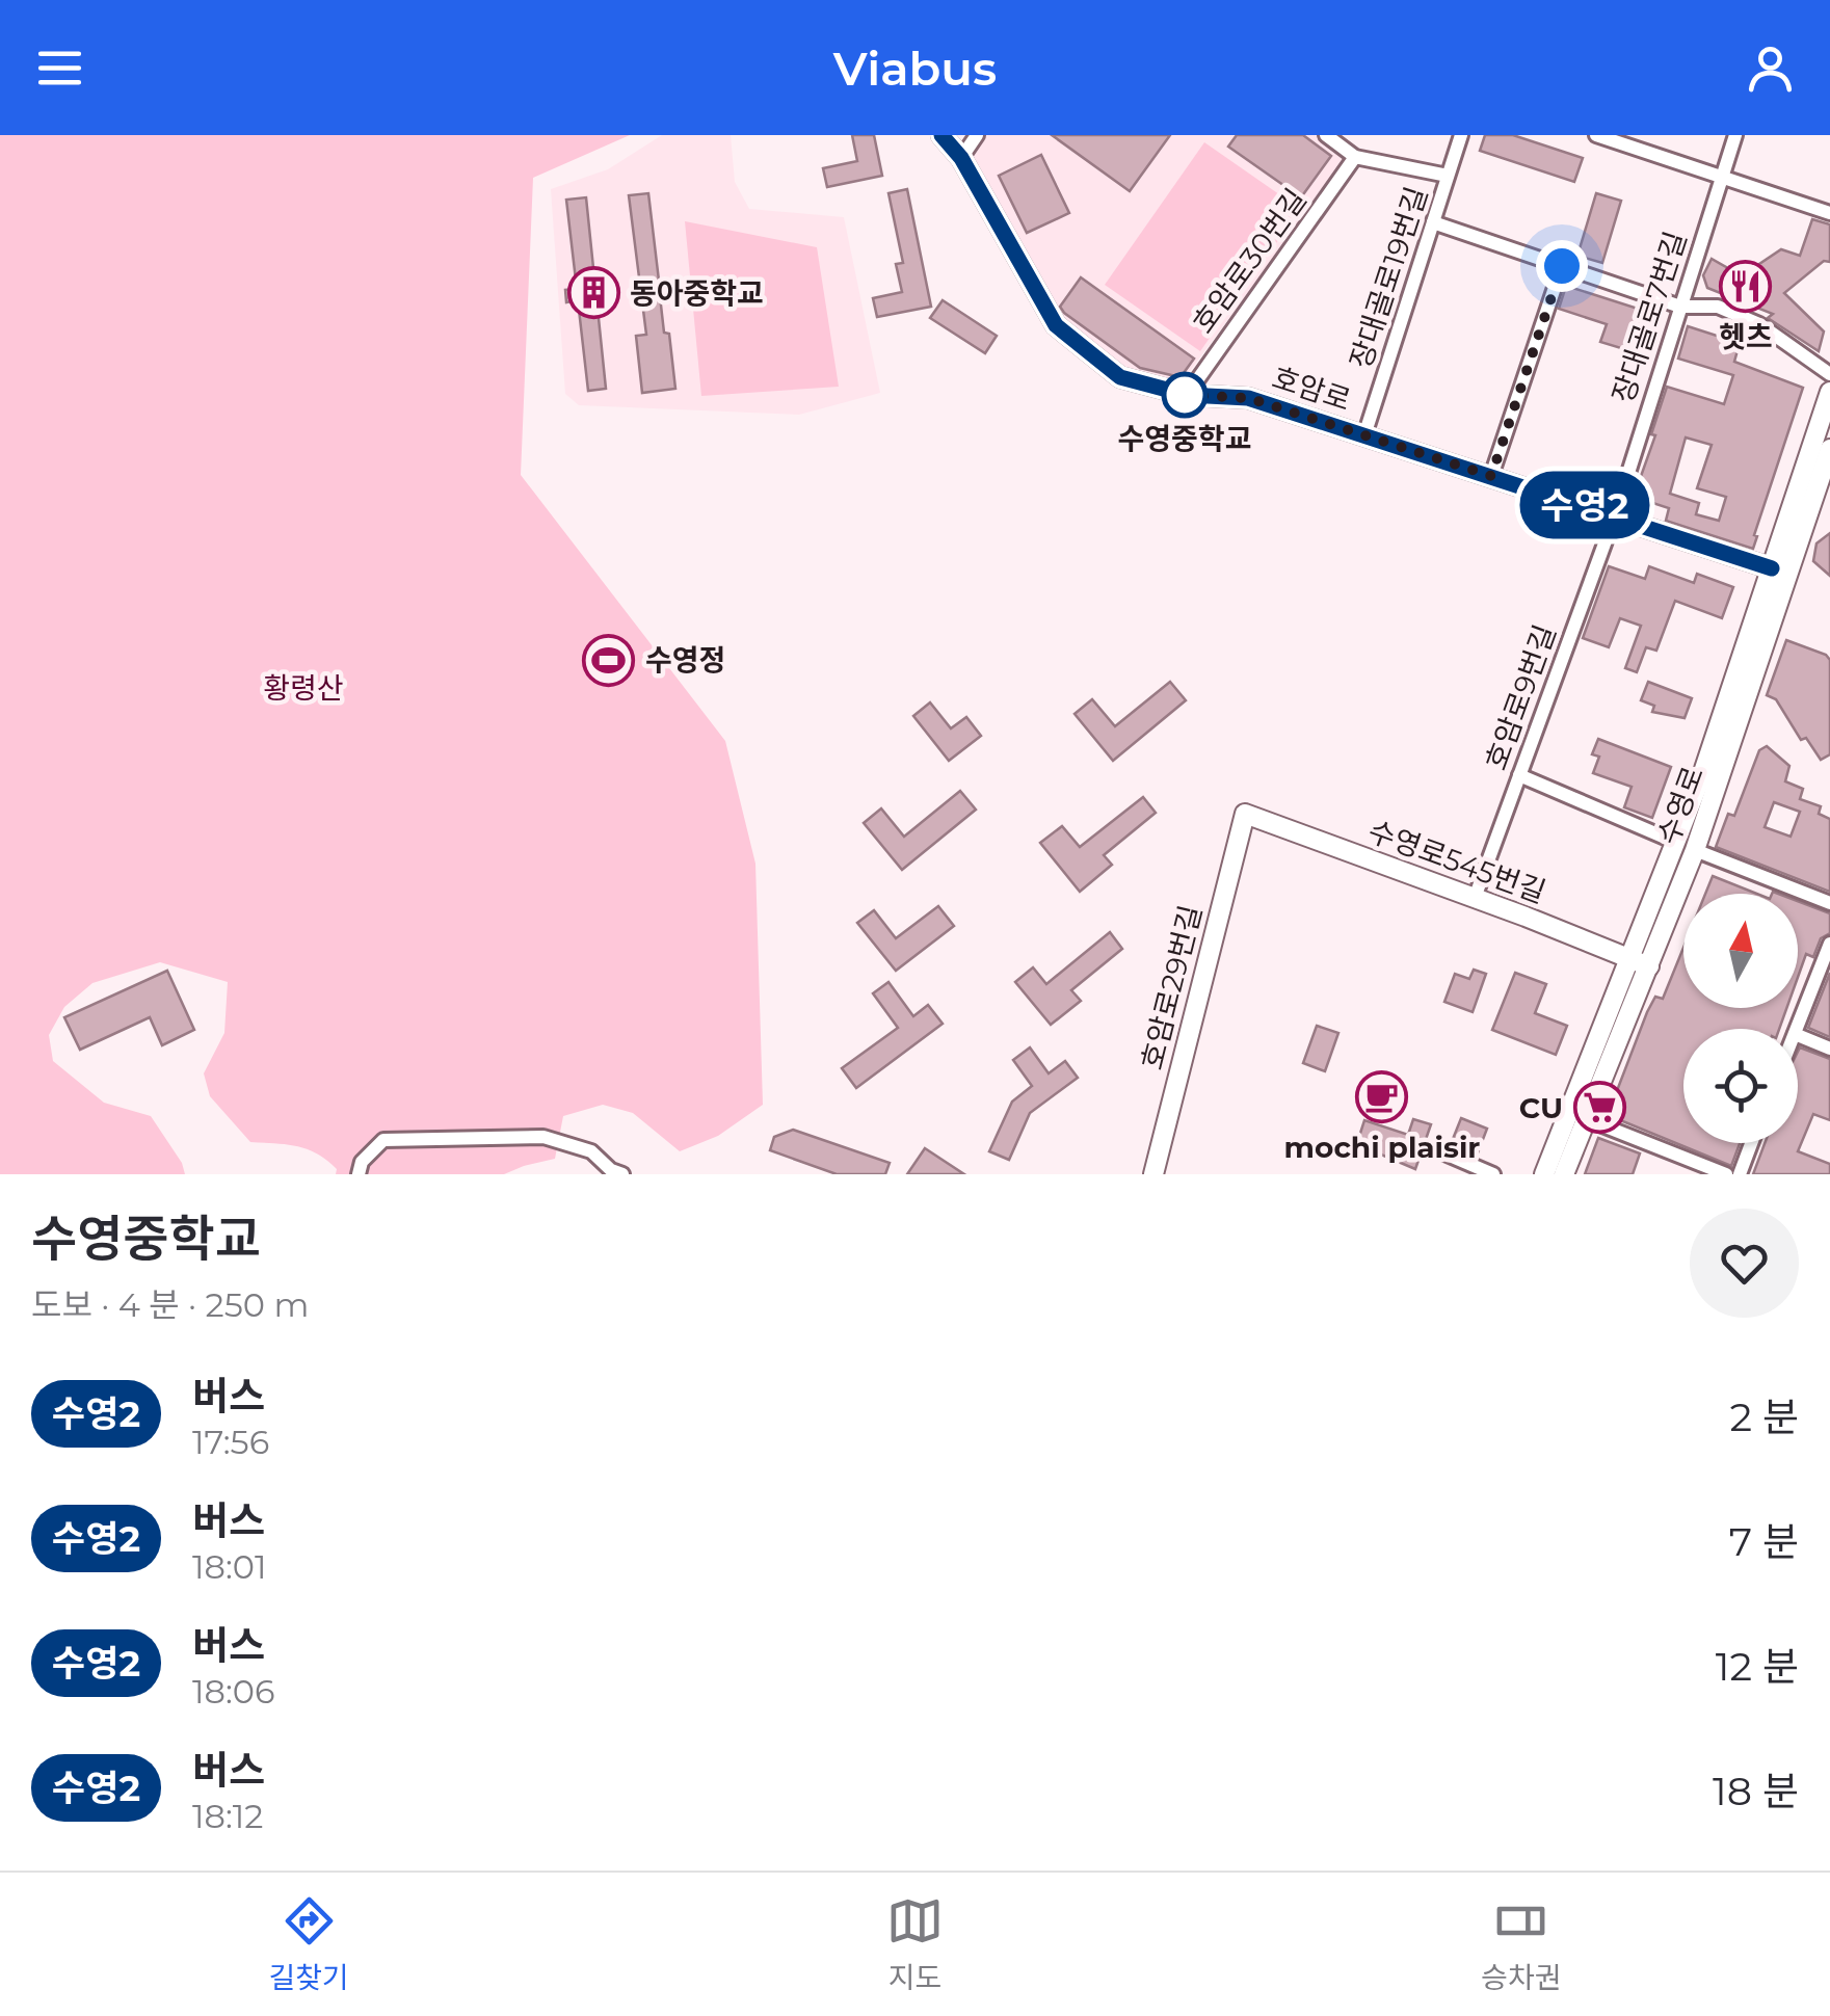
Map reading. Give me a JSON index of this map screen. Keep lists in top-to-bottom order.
{
  "streets": {
    "street": [
      "호암로30번길",
      "장대골로19번길",
      "장대골로7번길",
      "호암로",
      "호암로9번길",
      "수영로",
      "수영로545번길",
      "호암로29번길"
    ]
  },
  "crossings": [
    ["호암로30번길", "호암로"],
    ["장대골로19번길", "호암로"],
    ["장대골로7번길", "호암로"],
    ["장대골로7번길", "호암로9번길"],
    ["호암로", "호암로9번길"],
    ["호암로", "수영로"],
    ["호암로9번길", "수영로"],
    ["호암로9번길", "수영로545번길"],
    ["수영로", "수영로545번길"],
    ["수영로545번길", "호암로29번길"]
  ],
  "parks": ["황령산"],
  "places": {
    "restaurant": ["헷츠"],
    "building": ["동아중학교"],
    "other": ["수영중학교"],
    "sports": ["수영정"],
    "cafe": ["mochi plaisir"],
    "supermarket": ["CU"]
  },
  "lines": ["bus line 수영2"],
  "north": "top",
  "page": {
    "header": "Viabus",
    "on_map": "수영2",
    "heading": ["수영중학교", "도보 · 4 분 · 250 m"],
    "list": [
      {
        "mark": "수영2",
        "name": "버스",
        "note": "17:56",
        "value": "2 분"
      },
      {
        "mark": "수영2",
        "name": "버스",
        "note": "18:01",
        "value": "7 분"
      },
      {
        "mark": "수영2",
        "name": "버스",
        "note": "18:06",
        "value": "12 분"
      },
      {
        "mark": "수영2",
        "name": "버스",
        "note": "18:12",
        "value": "18 분"
      }
    ],
    "tabs": ["길찾기", "지도", "승차권"]
  }
}
